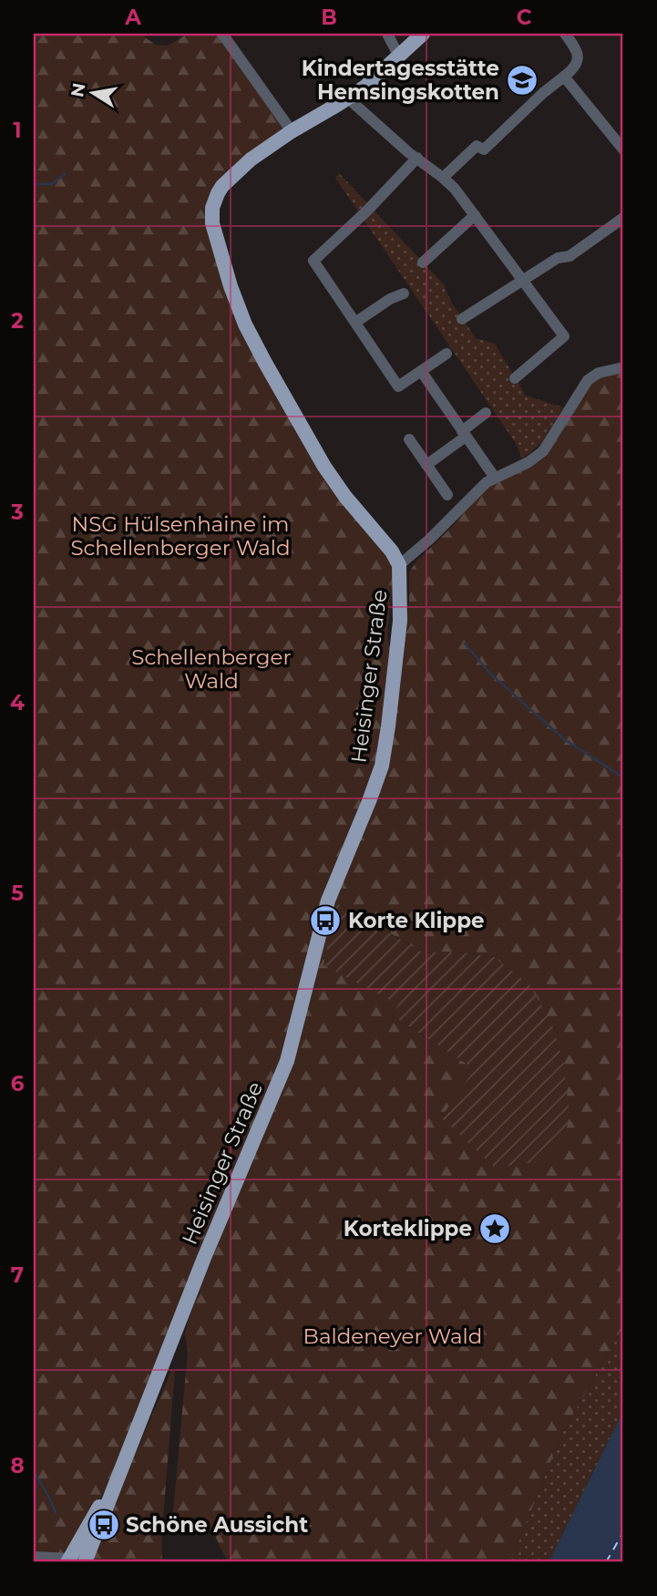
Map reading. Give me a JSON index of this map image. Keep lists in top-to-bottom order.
{
  "streets": {
    "main road": ["Heisinger Straße"]
  },
  "parks": ["NSG Hülsenhaine im Schellenberger Wald", "Schellenberger Wald", "Baldeneyer Wald"],
  "places": {
    "school or university": ["Kindertagesstätte Hemsingskotten"],
    "bus stop": ["Korte Klippe", "Schöne Aussicht"],
    "place": ["Korteklippe"]
  },
  "north": "left",
  "grid": {
    "columns": ["A", "B", "C"],
    "rows": [
      "1",
      "2",
      "3",
      "4",
      "5",
      "6",
      "7",
      "8"
    ]
  }
}
